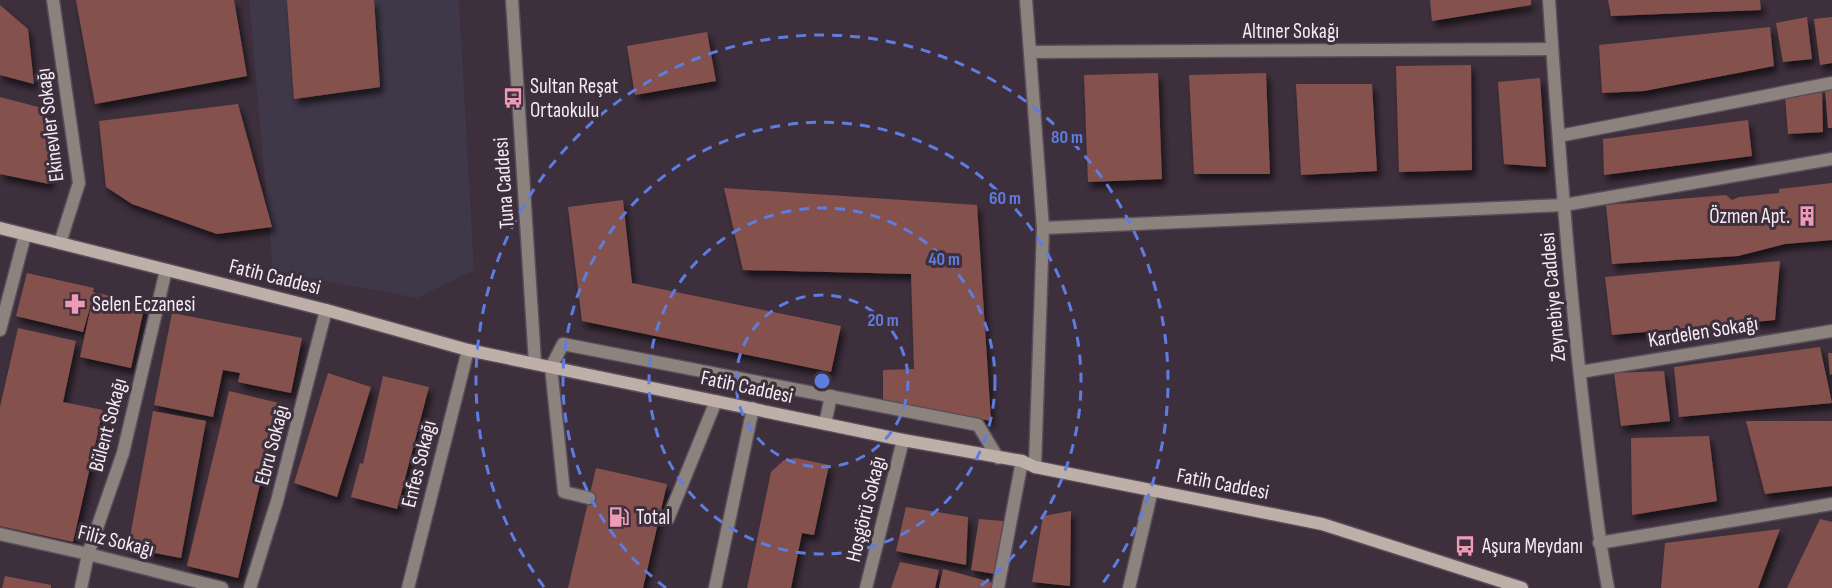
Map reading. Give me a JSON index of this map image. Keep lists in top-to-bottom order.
{
  "streets": {
    "main road": ["Fatih Caddesi"],
    "street": [
      "Altıner Sokağı",
      "Ekinevler Sokağı",
      "Tuna Caddesi",
      "Zeynebiye Caddesi",
      "Kardelen Sokağı",
      "Bülent Sokağı",
      "Ebru Sokağı",
      "Enfes Sokağı",
      "Hoşgörü Sokağı",
      "Filiz Sokağı"
    ]
  },
  "crossings": [
    ["Altıner Sokağı", "Zeynebiye Caddesi"],
    ["Ekinevler Sokağı", "Fatih Caddesi"],
    ["Tuna Caddesi", "Fatih Caddesi"],
    ["Fatih Caddesi", "Bülent Sokağı"],
    ["Fatih Caddesi", "Ebru Sokağı"],
    ["Fatih Caddesi", "Enfes Sokağı"],
    ["Fatih Caddesi", "Hoşgörü Sokağı"],
    ["Zeynebiye Caddesi", "Kardelen Sokağı"],
    ["Bülent Sokağı", "Filiz Sokağı"]
  ],
  "places": {
    "bus stop": ["Sultan Reşat Ortaokulu", "Aşura Meydanı"],
    "building": ["Özmen Apt."],
    "pharmacy": ["Selen Eczanesi"],
    "fuel station": ["Total"]
  },
  "rings": [
    "80 m",
    "60 m",
    "40 m",
    "20 m"
  ]
}
